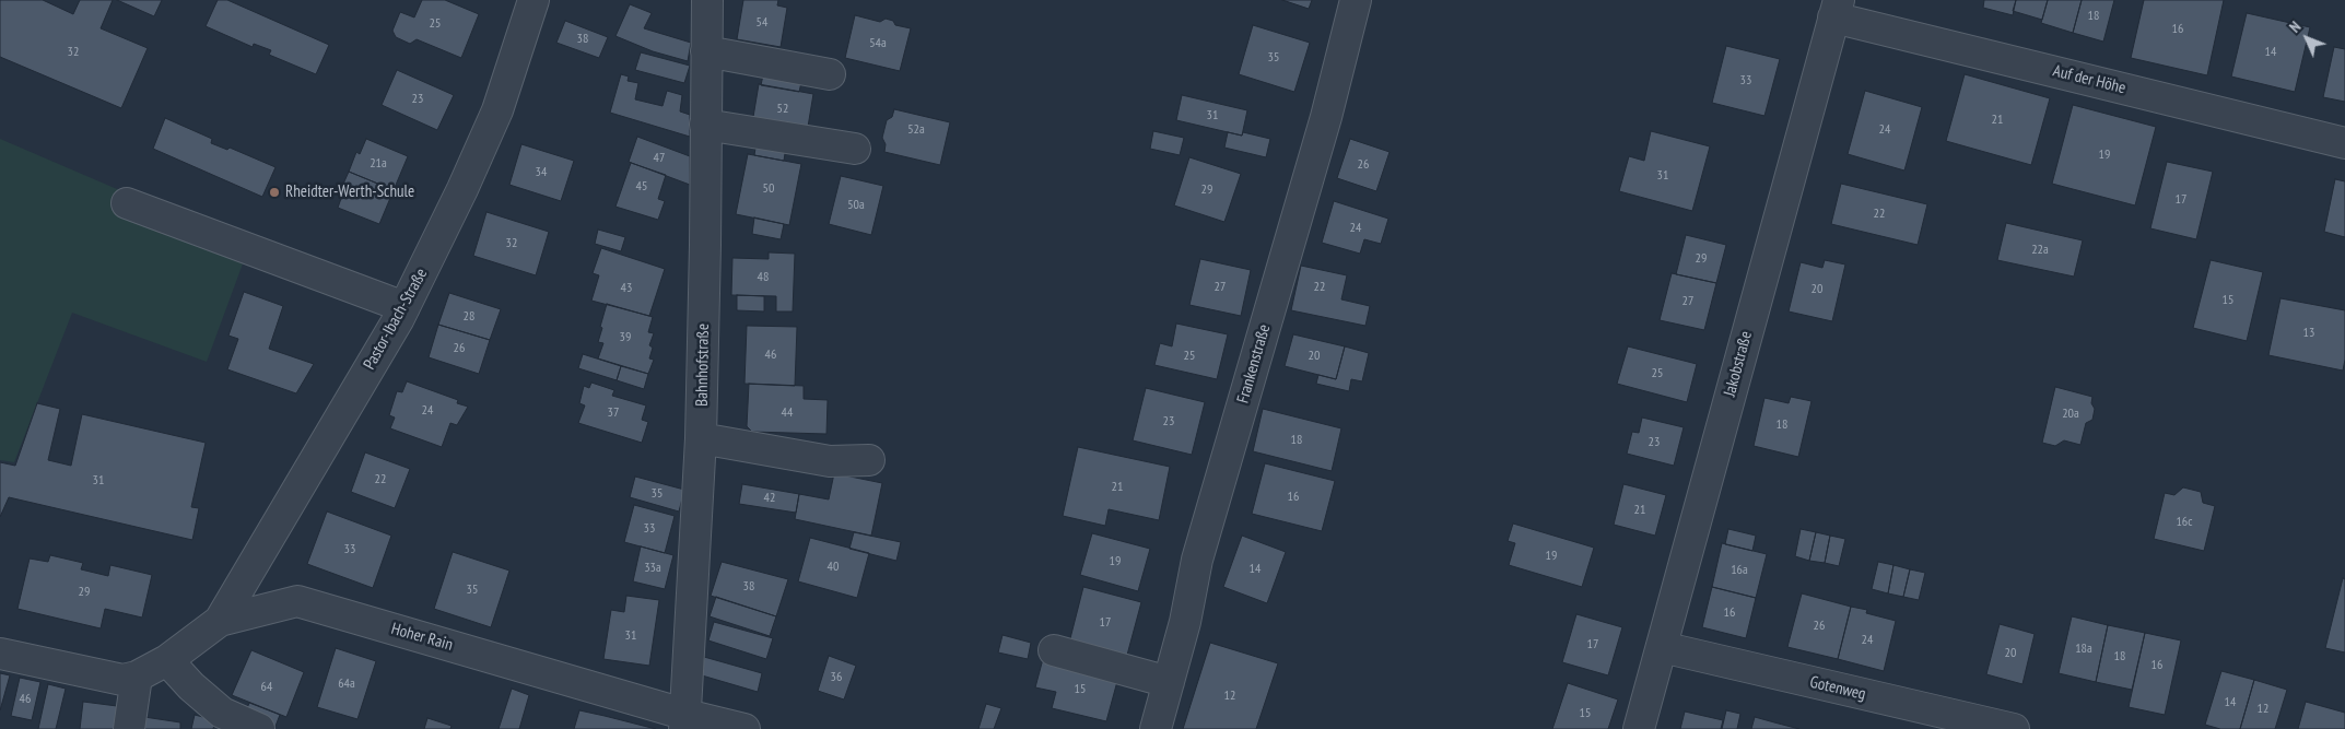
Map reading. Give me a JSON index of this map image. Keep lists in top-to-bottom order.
{
  "streets": {
    "street": [
      "Auf der Höhe",
      "Pastor-Ibach-Straße",
      "Frankenstraße",
      "Jakobstraße",
      "Bahnhofstraße",
      "Hoher Rain",
      "Gotenweg"
    ]
  },
  "crossings": [
    ["Auf der Höhe", "Jakobstraße"],
    ["Pastor-Ibach-Straße", "Hoher Rain"],
    ["Jakobstraße", "Gotenweg"],
    ["Bahnhofstraße", "Hoher Rain"]
  ],
  "places": ["Rheidter-Werth-Schule"],
  "house_numbers": [
    "18",
    "54",
    "25",
    "16",
    "38",
    "54a",
    "32",
    "14",
    "35",
    "33",
    "23",
    "52",
    "31",
    "21",
    "52a",
    "24",
    "19",
    "47",
    "21a",
    "26",
    "34",
    "31",
    "45",
    "50",
    "29",
    "17",
    "50a",
    "22",
    "24",
    "32",
    "22a",
    "29",
    "48",
    "27",
    "22",
    "43",
    "20",
    "15",
    "27",
    "28",
    "13",
    "39",
    "26",
    "46",
    "25",
    "20",
    "25",
    "24",
    "37",
    "44",
    "20a",
    "23",
    "18",
    "18",
    "23",
    "22",
    "31",
    "21",
    "35",
    "16",
    "42",
    "21",
    "16c",
    "33",
    "33",
    "19",
    "19",
    "40",
    "33a",
    "14",
    "16a",
    "38",
    "35",
    "29",
    "16",
    "17",
    "26",
    "31",
    "24",
    "17",
    "18a",
    "20",
    "18",
    "16",
    "36",
    "64a",
    "64",
    "15",
    "12",
    "46",
    "14",
    "12",
    "15"
  ],
  "north": "top left"
}
